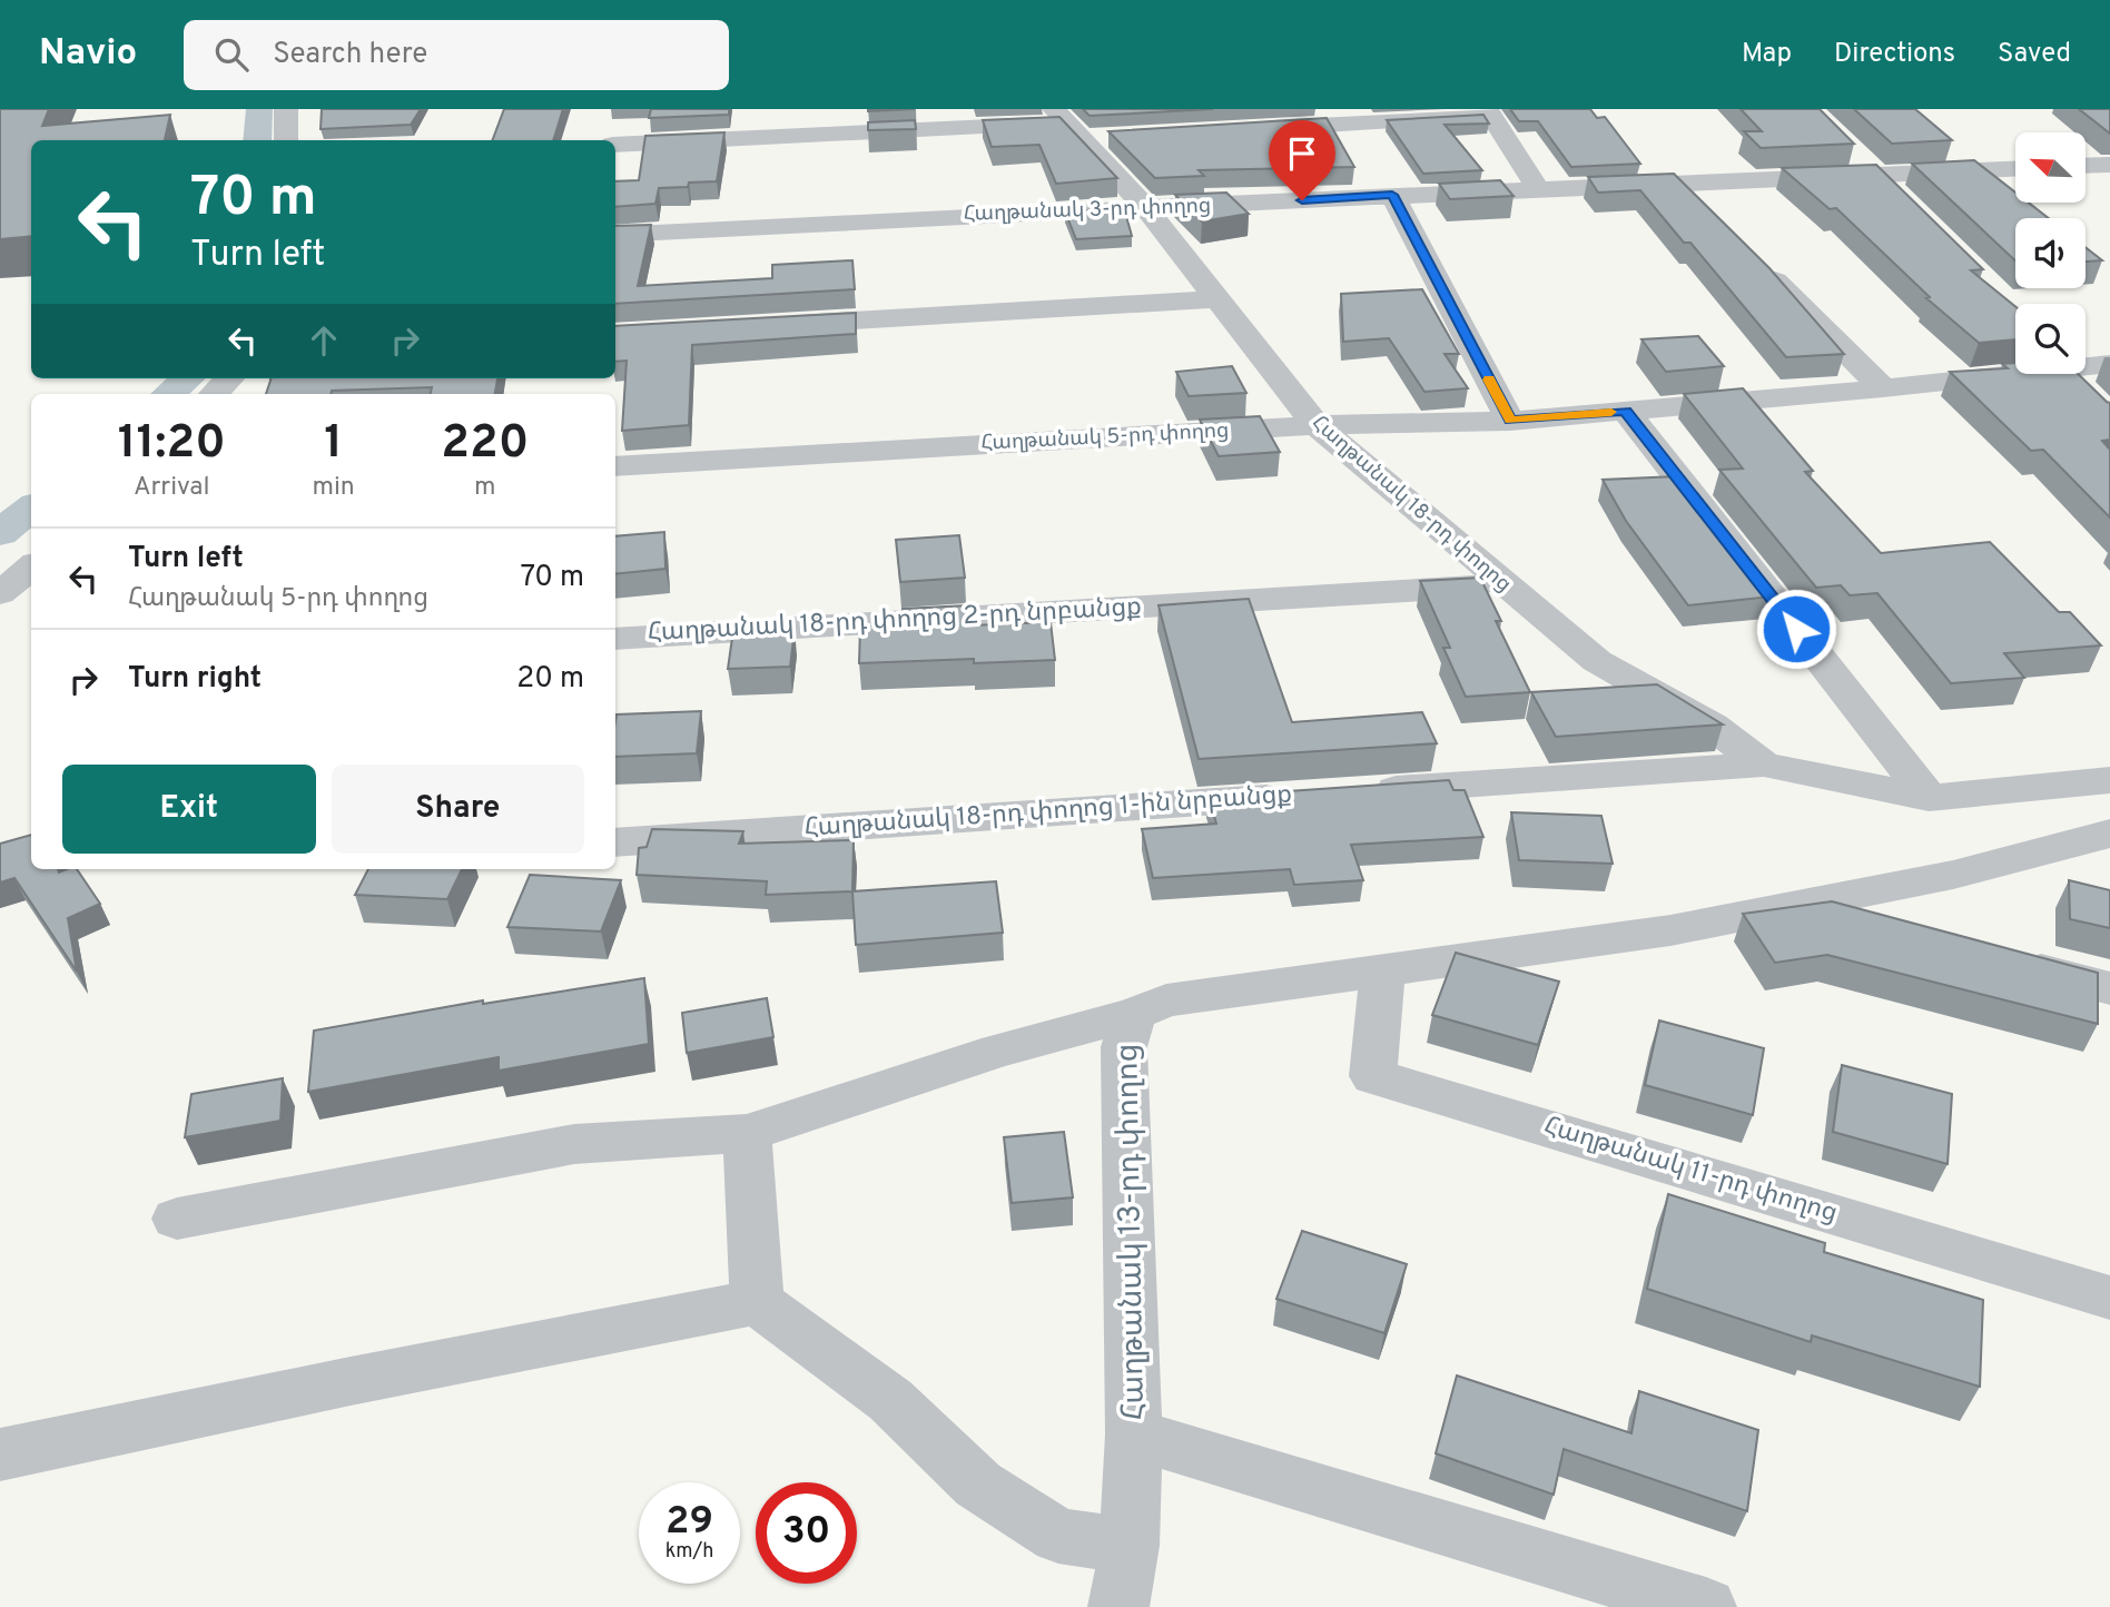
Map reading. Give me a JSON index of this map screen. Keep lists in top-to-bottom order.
{
  "streets": {
    "street": [
      "Հաղթանակ 3-րդ փողոց",
      "Հաղթանակ 5-րդ փողոց",
      "Հաղթանակ 18-րդ փողոց",
      "Հաղթանակ 18-րդ փողոց 2-րդ նրբանցք",
      "Հաղթանակ 18-րդ փողոց 1-ին նրբանցք",
      "Հաղթանակ 11-րդ փողոց",
      "Հաղթանակ 13-րդ փողոց"
    ]
  },
  "crossings": [
    ["Հաղթանակ 3-րդ փողոց", "Հաղթանակ 18-րդ փողոց"],
    ["Հաղթանակ 5-րդ փողոց", "Հաղթանակ 18-րդ փողոց"],
    ["Հաղթանակ 18-րդ փողոց", "Հաղթանակ 18-րդ փողոց 2-րդ նրբանցք"],
    ["Հաղթանակ 11-րդ փողոց", "Հաղթանակ 13-րդ փողոց"]
  ],
  "north": "top left",
  "page": {
    "header": "Navio",
    "search": "Search here",
    "nav": ["Map", "Directions", "Saved"],
    "turn": ["70 m", "Turn left"],
    "eta": [
      "11:20",
      "Arrival",
      "1",
      "min",
      "220",
      "m"
    ],
    "list": [
      {
        "name": "Turn left",
        "note": "Հաղթանակ 5-րդ փողոց",
        "value": "70 m"
      },
      {
        "name": "Turn right",
        "value": "20 m"
      }
    ],
    "buttons": ["Exit", "Share"],
    "speed": "29 km/h",
    "limit": "30"
  }
}
